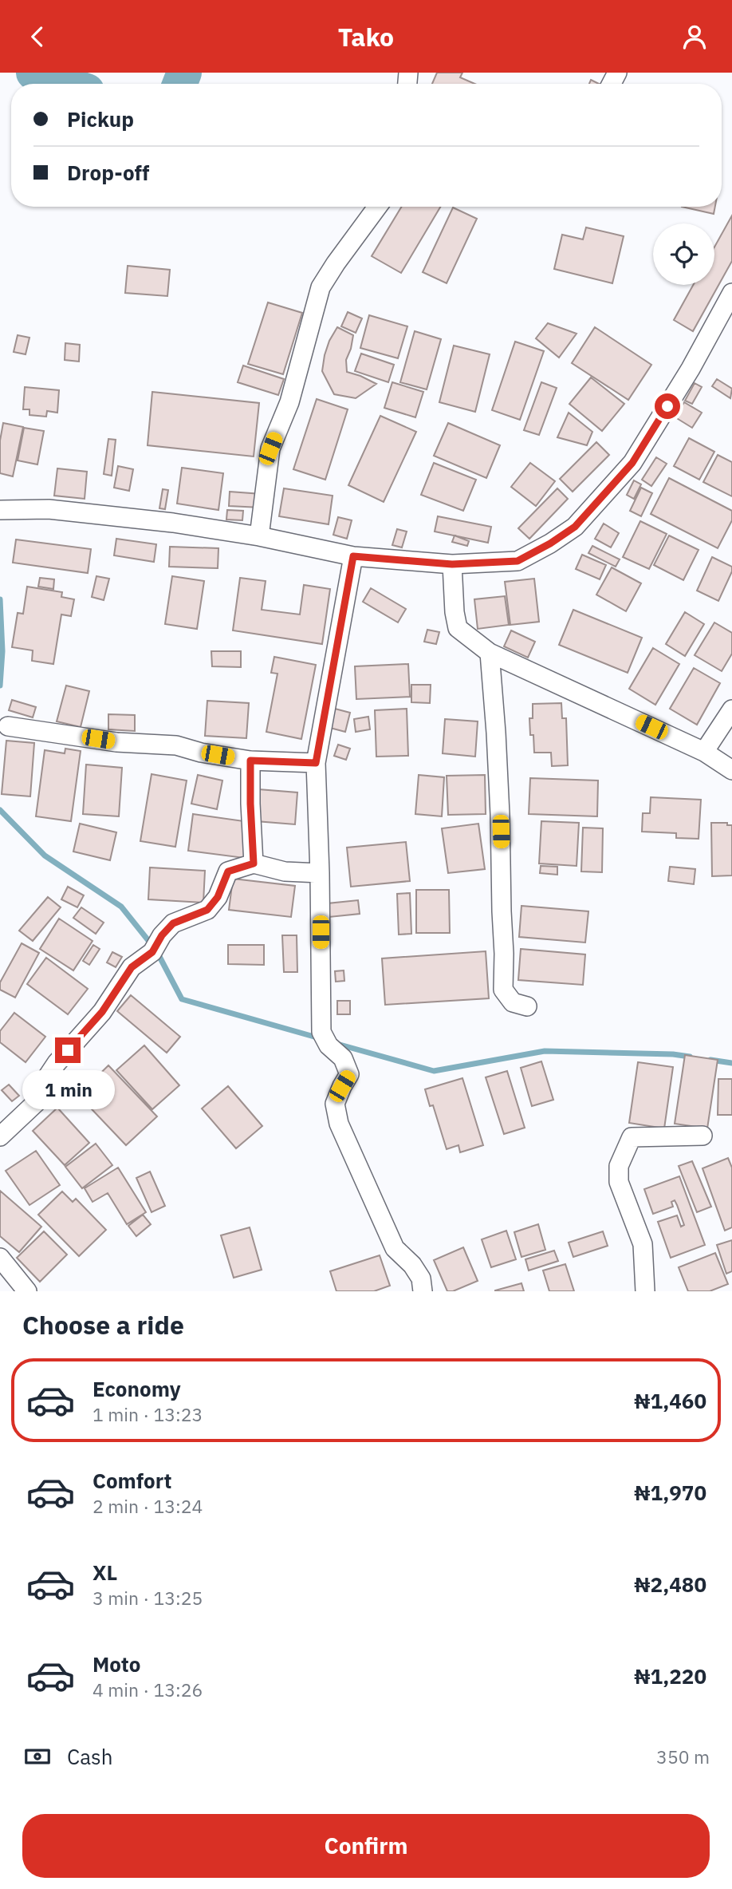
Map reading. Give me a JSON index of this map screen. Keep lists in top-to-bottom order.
{
  "page": {
    "header": "Tako",
    "banner": ["Pickup", "Drop-off"],
    "bubble": "1 min",
    "heading": "Choose a ride",
    "list": [
      {
        "name": "Economy",
        "note": "1 min · 13:23",
        "value": "₦1,460"
      },
      {
        "name": "Comfort",
        "note": "2 min · 13:24",
        "value": "₦1,970"
      },
      {
        "name": "XL",
        "note": "3 min · 13:25",
        "value": "₦2,480"
      },
      {
        "name": "Moto",
        "note": "4 min · 13:26",
        "value": "₦1,220"
      }
    ],
    "pay": ["Cash", "350 m"],
    "buttons": "Confirm"
  }
}
